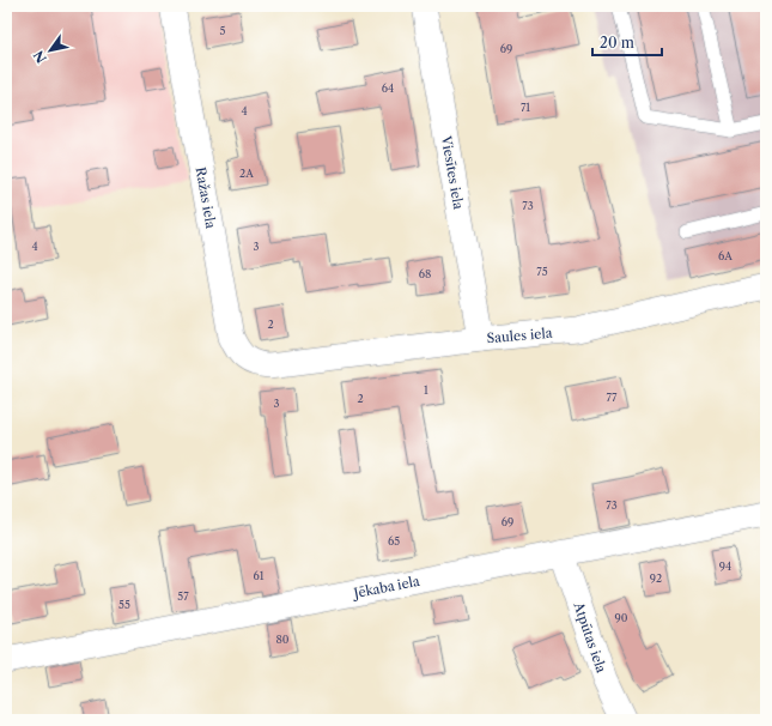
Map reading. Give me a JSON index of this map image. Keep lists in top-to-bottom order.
{
  "streets": {
    "street": [
      "Viesītes iela",
      "Ražas iela",
      "Saules iela",
      "Jēkaba iela",
      "Atpūtas iela"
    ]
  },
  "crossings": [
    ["Viesītes iela", "Saules iela"],
    ["Ražas iela", "Saules iela"],
    ["Jēkaba iela", "Atpūtas iela"]
  ],
  "house_numbers": [
    "5",
    "69",
    "64",
    "71",
    "4",
    "2A",
    "73",
    "4",
    "3",
    "6A",
    "75",
    "68",
    "2",
    "1",
    "77",
    "2",
    "3",
    "73",
    "69",
    "65",
    "94",
    "61",
    "92",
    "57",
    "55",
    "90",
    "80"
  ],
  "scale_bar": "20 m",
  "north": "bottom left"
}
